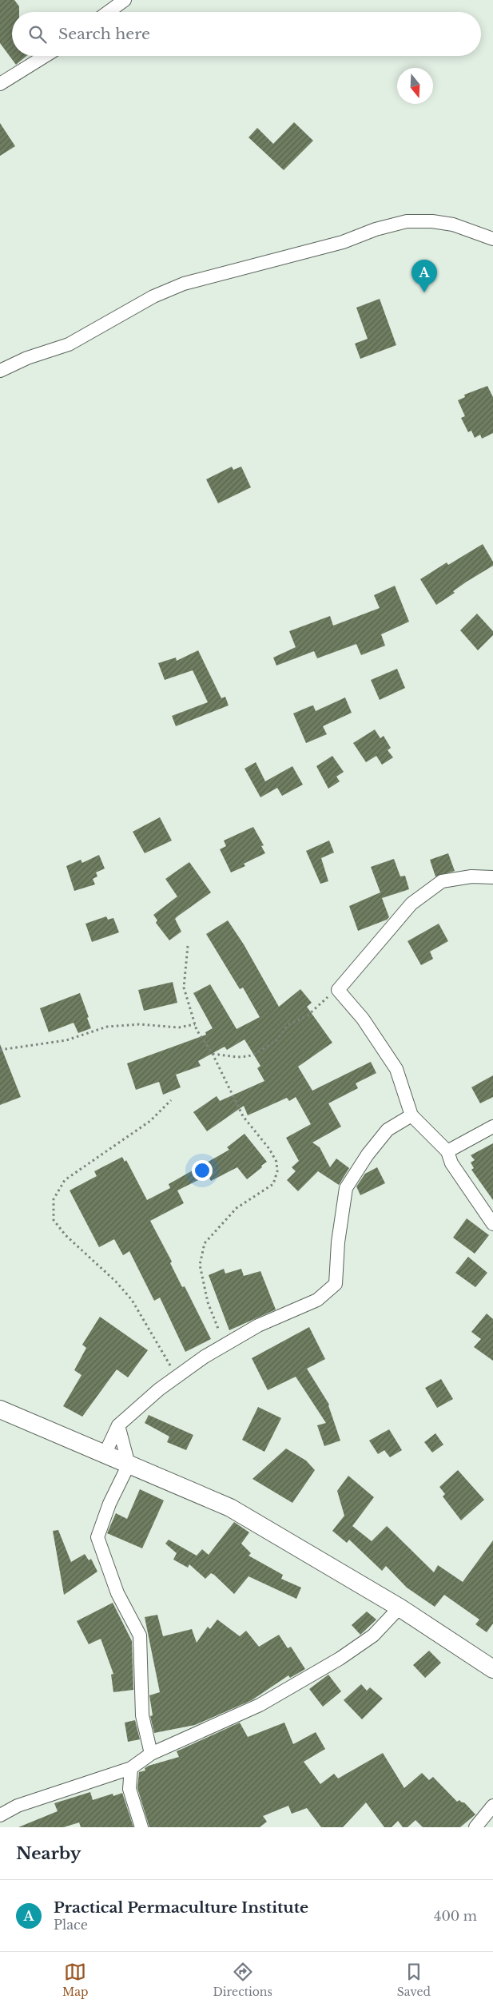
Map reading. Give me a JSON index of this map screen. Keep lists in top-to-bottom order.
{
  "north": "bottom",
  "page": {
    "search": "Search here",
    "pins": "A",
    "heading": "Nearby",
    "list": [
      {
        "mark": "A",
        "name": "Practical Permaculture Institute",
        "note": "Place",
        "value": "400 m"
      }
    ],
    "nav": ["Map", "Directions", "Saved"]
  }
}
